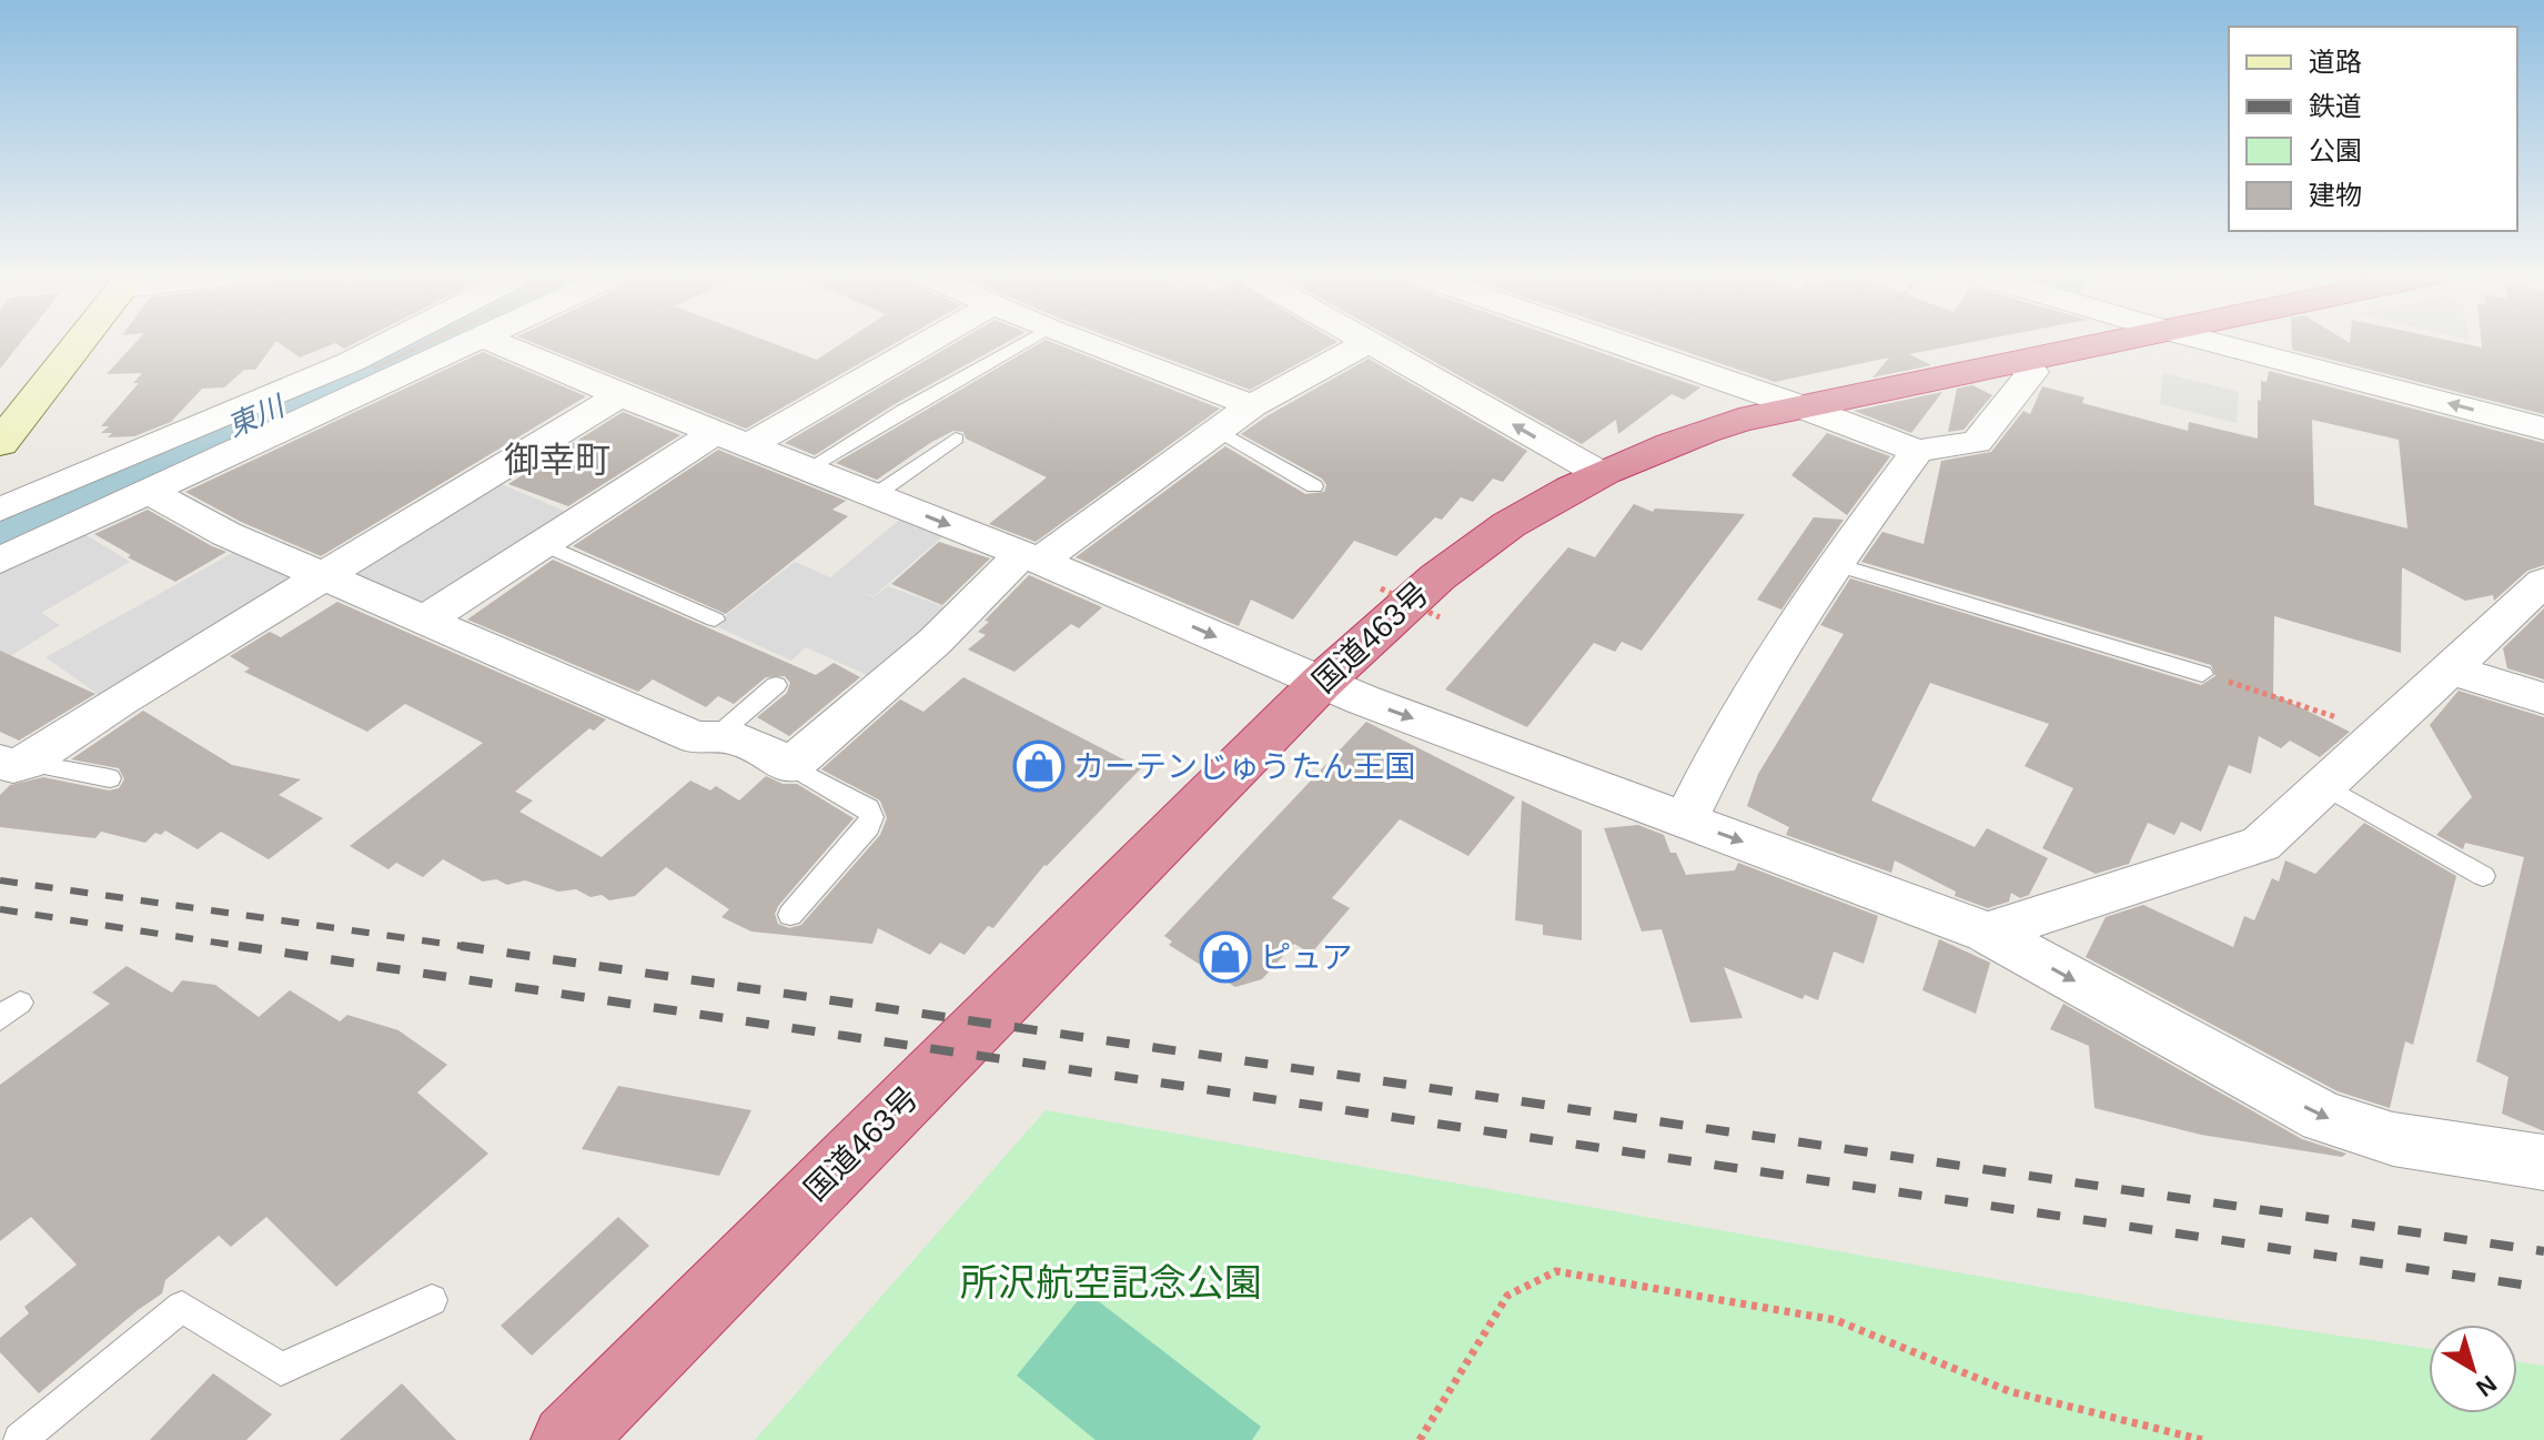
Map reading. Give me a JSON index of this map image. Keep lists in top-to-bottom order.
{
  "streets": {
    "highway": ["国道463号"]
  },
  "districts": ["御幸町"],
  "water": ["東川"],
  "parks": ["所沢航空記念公園"],
  "places": {
    "shop": ["カーテンじゅうたん王国", "ピュア"]
  },
  "legend": [
    "道路",
    "鉄道",
    "公園",
    "建物"
  ],
  "north": "bottom right"
}
